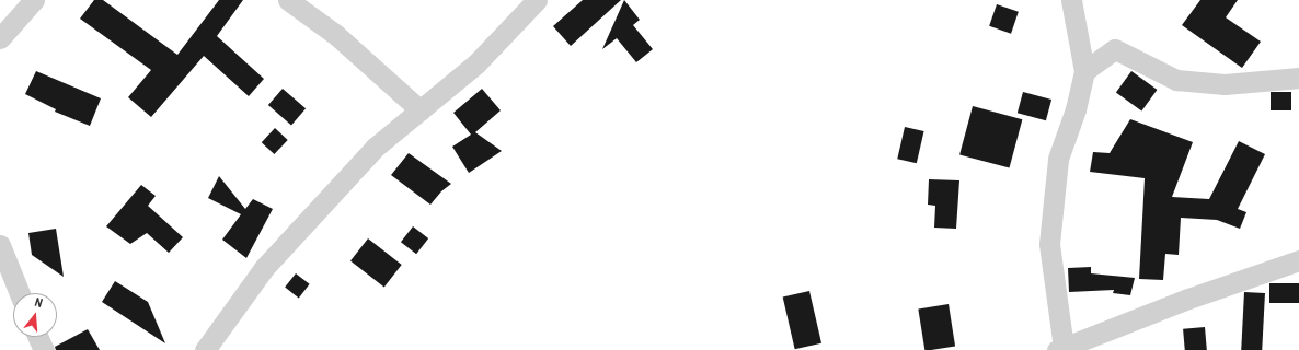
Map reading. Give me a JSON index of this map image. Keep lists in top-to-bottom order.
{
  "north": "top"
}
